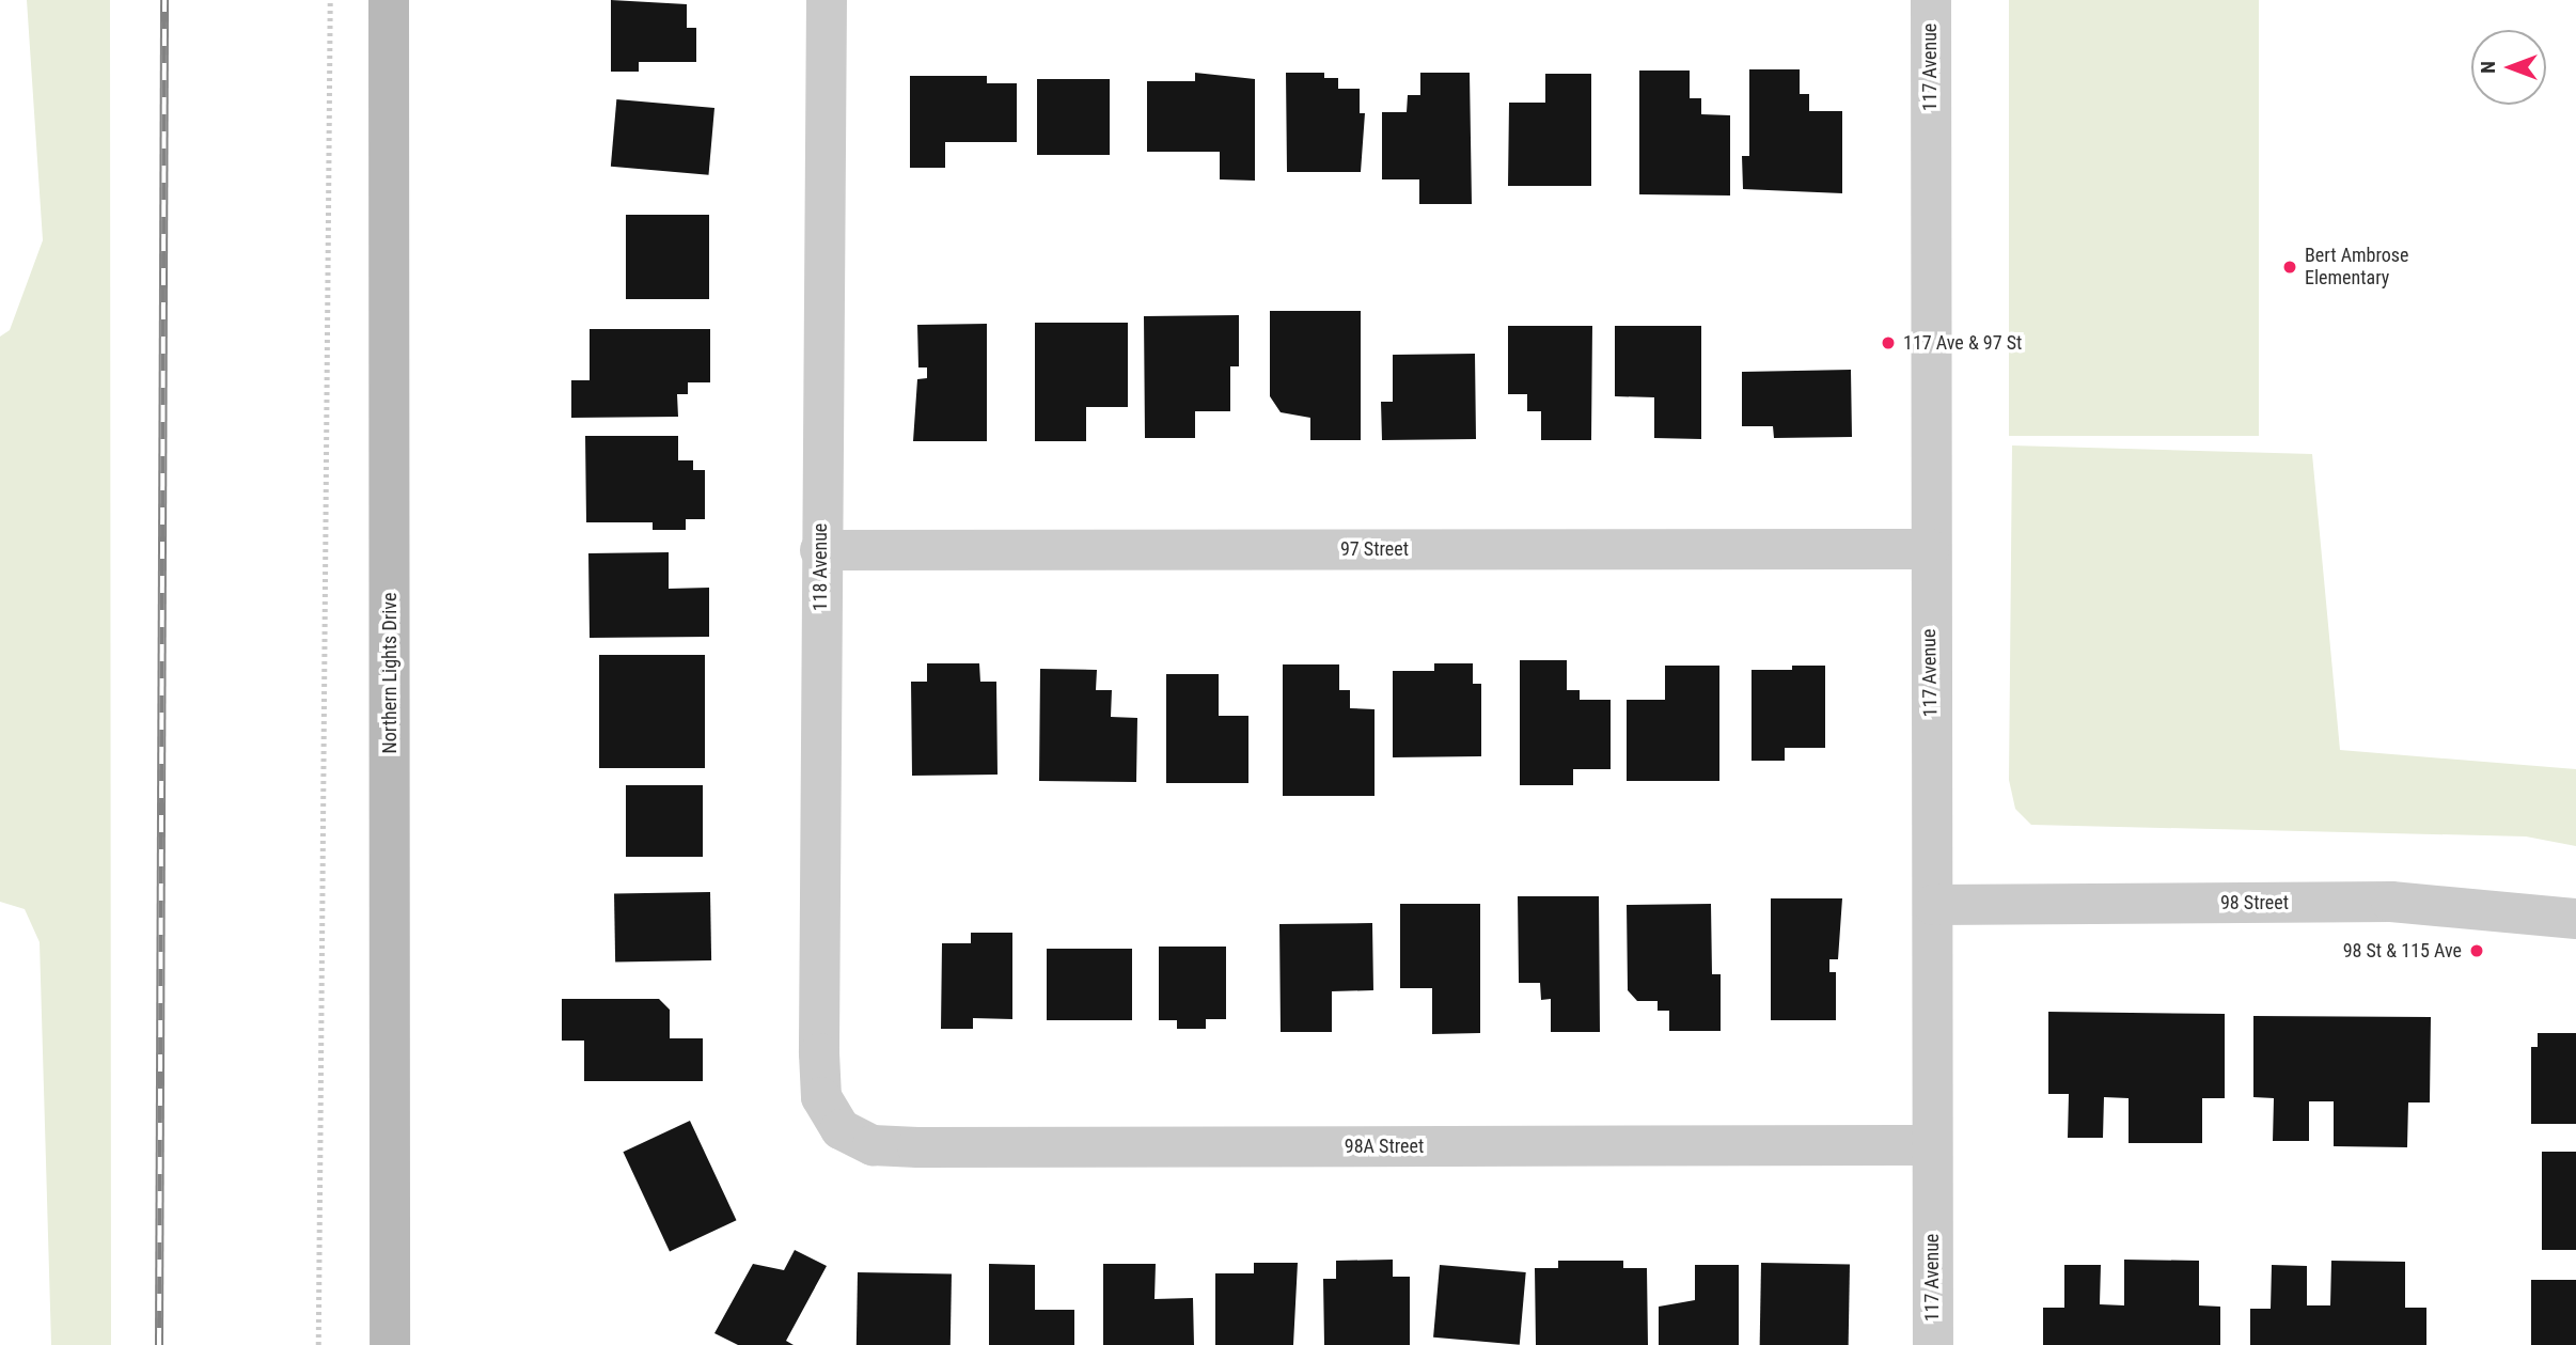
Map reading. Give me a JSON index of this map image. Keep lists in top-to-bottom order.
{
  "streets": {
    "main road": ["Northern Lights Drive"],
    "street": [
      "117 Avenue",
      "97 Street",
      "118 Avenue",
      "98 Street",
      "98A Street"
    ]
  },
  "crossings": [
    ["117 Avenue", "97 Street"],
    ["117 Avenue", "98 Street"],
    ["117 Avenue", "98A Street"],
    ["97 Street", "118 Avenue"],
    ["118 Avenue", "98A Street"]
  ],
  "places": ["Bert Ambrose Elementary", "117 Ave & 97 St", "98 St & 115 Ave"],
  "north": "left"
}
